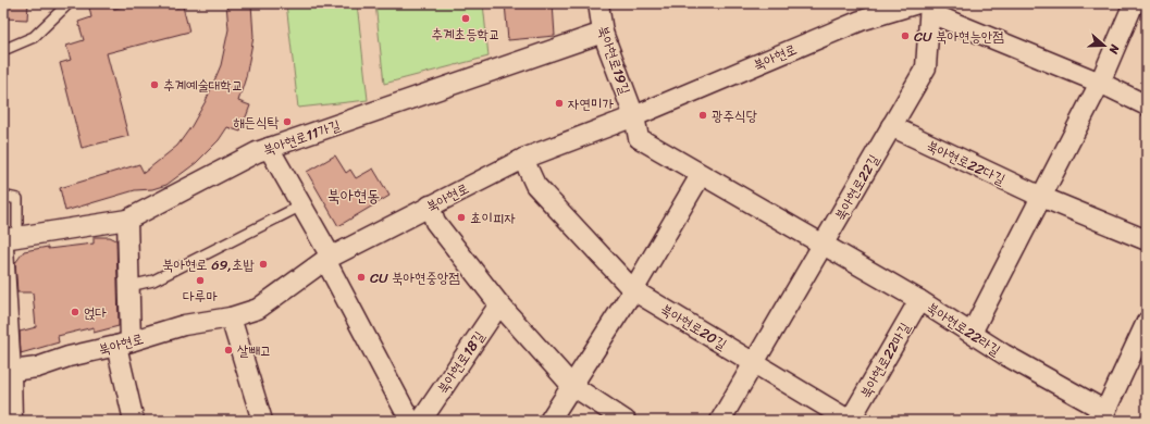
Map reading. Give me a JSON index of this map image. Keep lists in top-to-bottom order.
{
  "streets": {
    "street": [
      "북아현로",
      "북아현로19길",
      "북아현로11가길",
      "북아현로22다길",
      "북아현로22길",
      "북아현로20길",
      "북아현로22라길",
      "북아현로22마길",
      "북아현로18길"
    ]
  },
  "crossings": [
    ["북아현로", "북아현로19길"],
    ["북아현로", "북아현로22길"],
    ["북아현로19길", "북아현로11가길"],
    ["북아현로22다길", "북아현로22길"],
    ["북아현로22길", "북아현로20길"],
    ["북아현로22길", "북아현로22라길"],
    ["북아현로22라길", "북아현로22마길"]
  ],
  "districts": ["북아현동"],
  "places": [
    "추계초등학교",
    "CU 북아현능안점",
    "추계예술대학교",
    "자연미가",
    "광주식당",
    "해든식탁",
    "쵸이피자",
    "북아현로 69,초밥",
    "CU 북아현중앙점",
    "다루마",
    "얹다",
    "살빼고"
  ],
  "north": "right"
}
